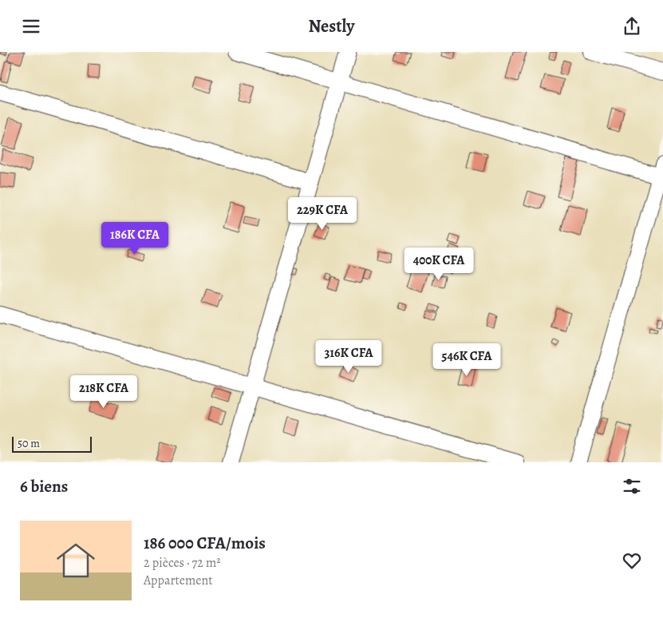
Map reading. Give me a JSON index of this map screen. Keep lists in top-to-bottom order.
{
  "scale_bar": "50 m",
  "page": {
    "header": "Nestly",
    "price": [
      "229K CFA",
      "186K CFA",
      "400K CFA",
      "316K CFA",
      "546K CFA",
      "218K CFA"
    ],
    "scale": "50 m",
    "heading": "6 biens",
    "list": [
      {
        "name": "186 000 CFA/mois",
        "note": "2 pièces · 72 m² · Appartement"
      }
    ]
  }
}
